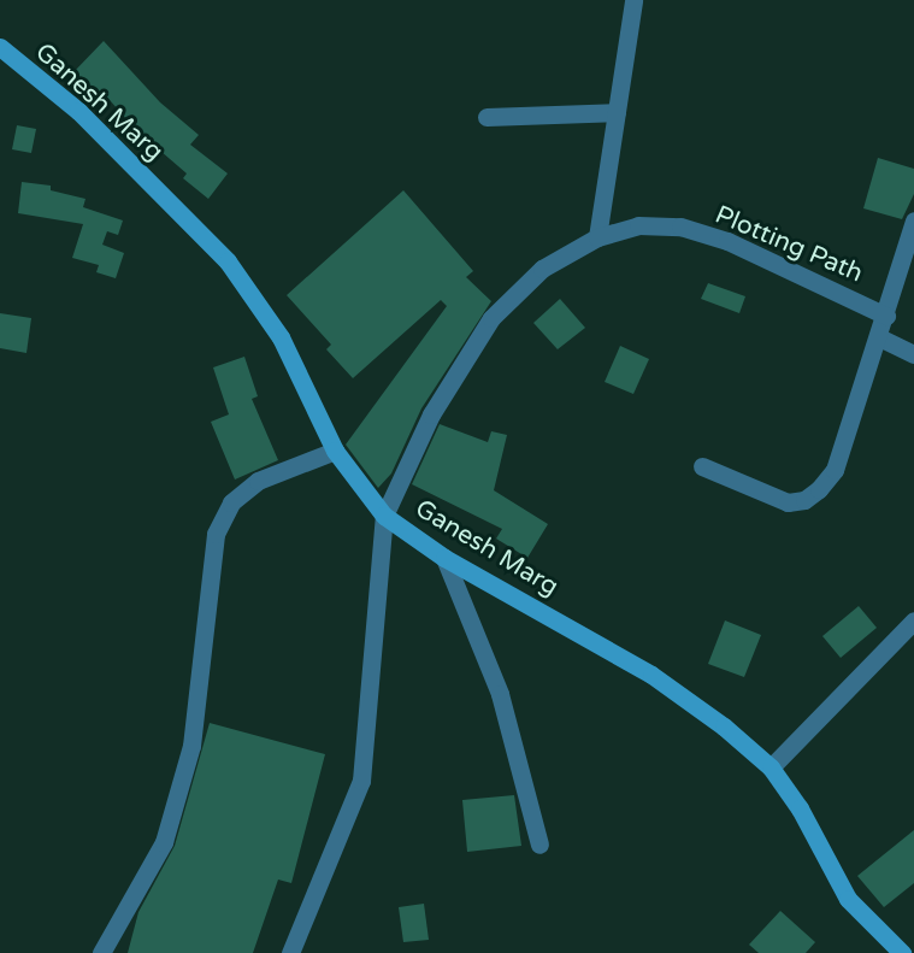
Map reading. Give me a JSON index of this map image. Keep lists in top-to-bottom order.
{
  "streets": {
    "street": ["Ganesh Marg", "Plotting Path"]
  },
  "crossings": [
    ["Ganesh Marg", "Plotting Path"]
  ]
}
